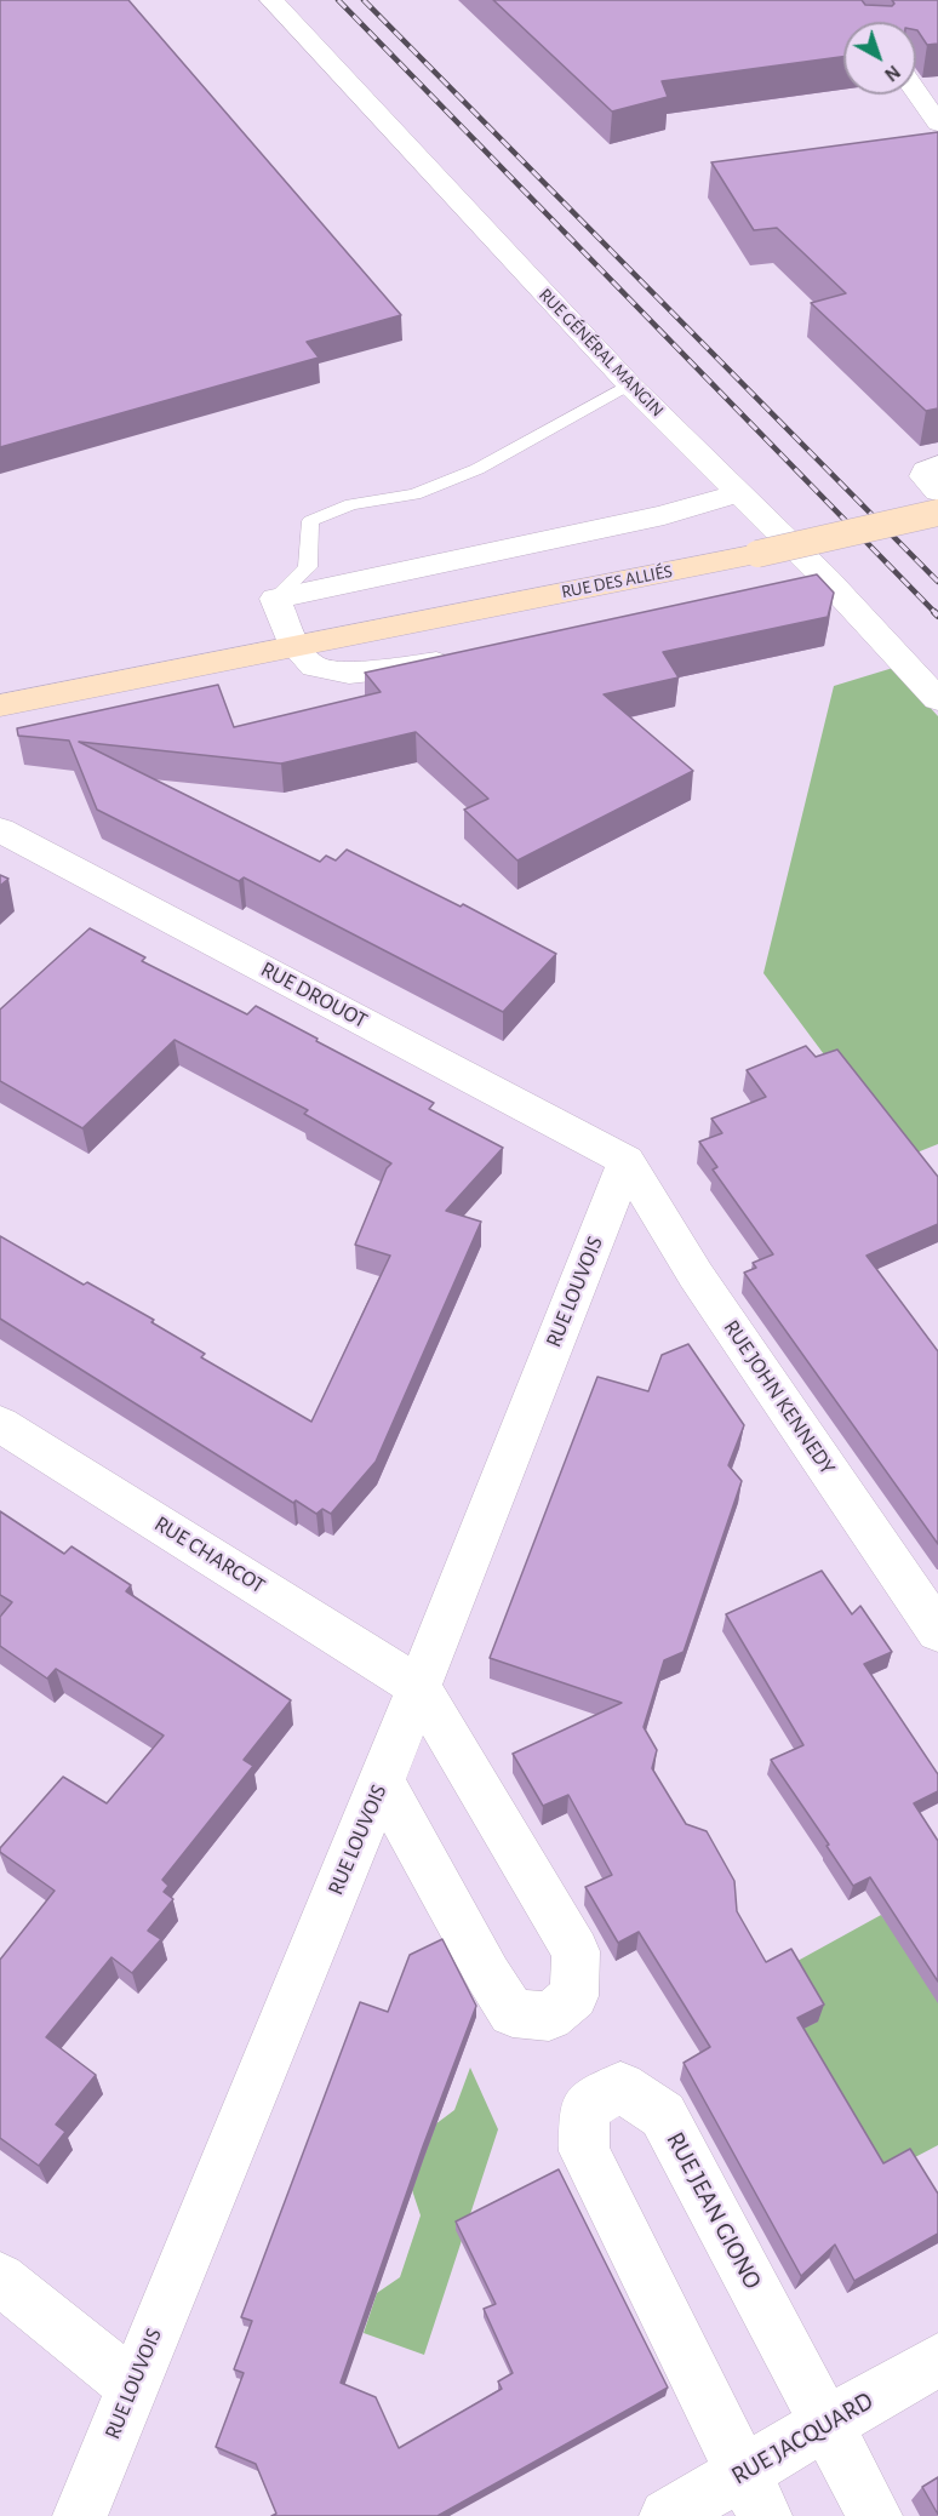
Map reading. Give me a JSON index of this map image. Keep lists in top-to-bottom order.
{
  "streets": {
    "main road": ["RUE DES ALLIÉS"],
    "street": [
      "RUE GÉNÉRAL MANGIN",
      "RUE DROUOT",
      "RUE LOUVOIS",
      "RUE JOHN KENNEDY",
      "RUE CHARCOT",
      "RUE JEAN GIONO",
      "RUE JACQUARD"
    ]
  },
  "crossings": [
    ["RUE DROUOT", "RUE LOUVOIS"],
    ["RUE DROUOT", "RUE JOHN KENNEDY"],
    ["RUE LOUVOIS", "RUE JOHN KENNEDY"],
    ["RUE LOUVOIS", "RUE CHARCOT"],
    ["RUE JEAN GIONO", "RUE JACQUARD"]
  ],
  "north": "bottom right"
}
